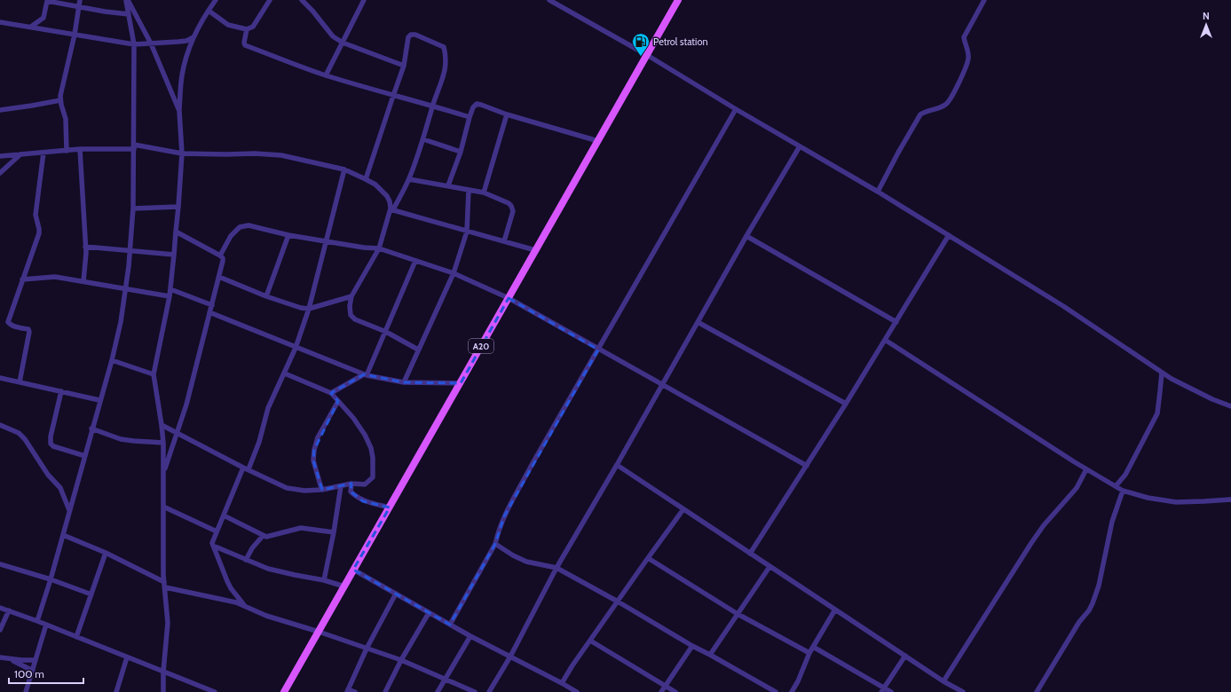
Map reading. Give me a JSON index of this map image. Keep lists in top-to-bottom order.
{
  "streets": {
    "main road": ["A20"]
  },
  "places": {
    "fuel station": ["Petrol station"]
  },
  "scale_bar": "100 m",
  "north": "top"
}
